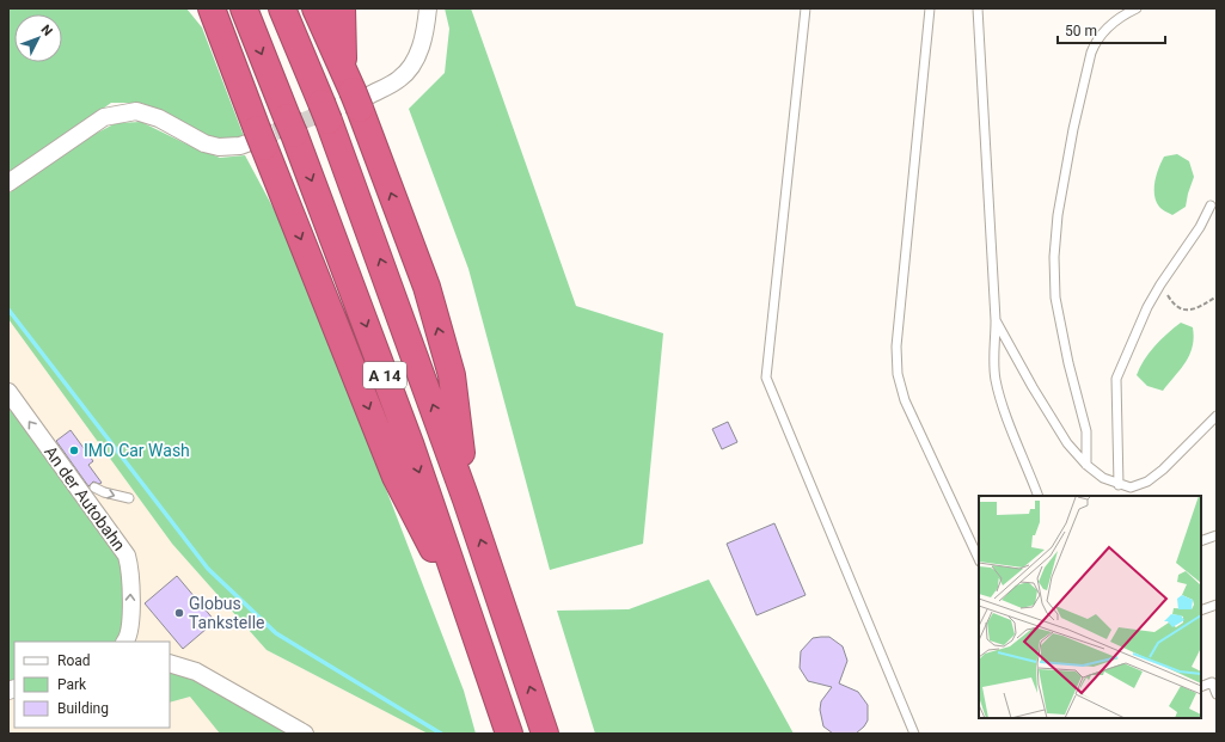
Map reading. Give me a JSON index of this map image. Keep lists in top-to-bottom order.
{
  "streets": {
    "highway": ["A 14"],
    "street": ["An der Autobahn"]
  },
  "one_way": ["An der Autobahn"],
  "places": ["IMO Car Wash", "Globus Tankstelle"],
  "legend": ["Road", "Park", "Building"],
  "scale_bar": "50 m",
  "north": "top right"
}
